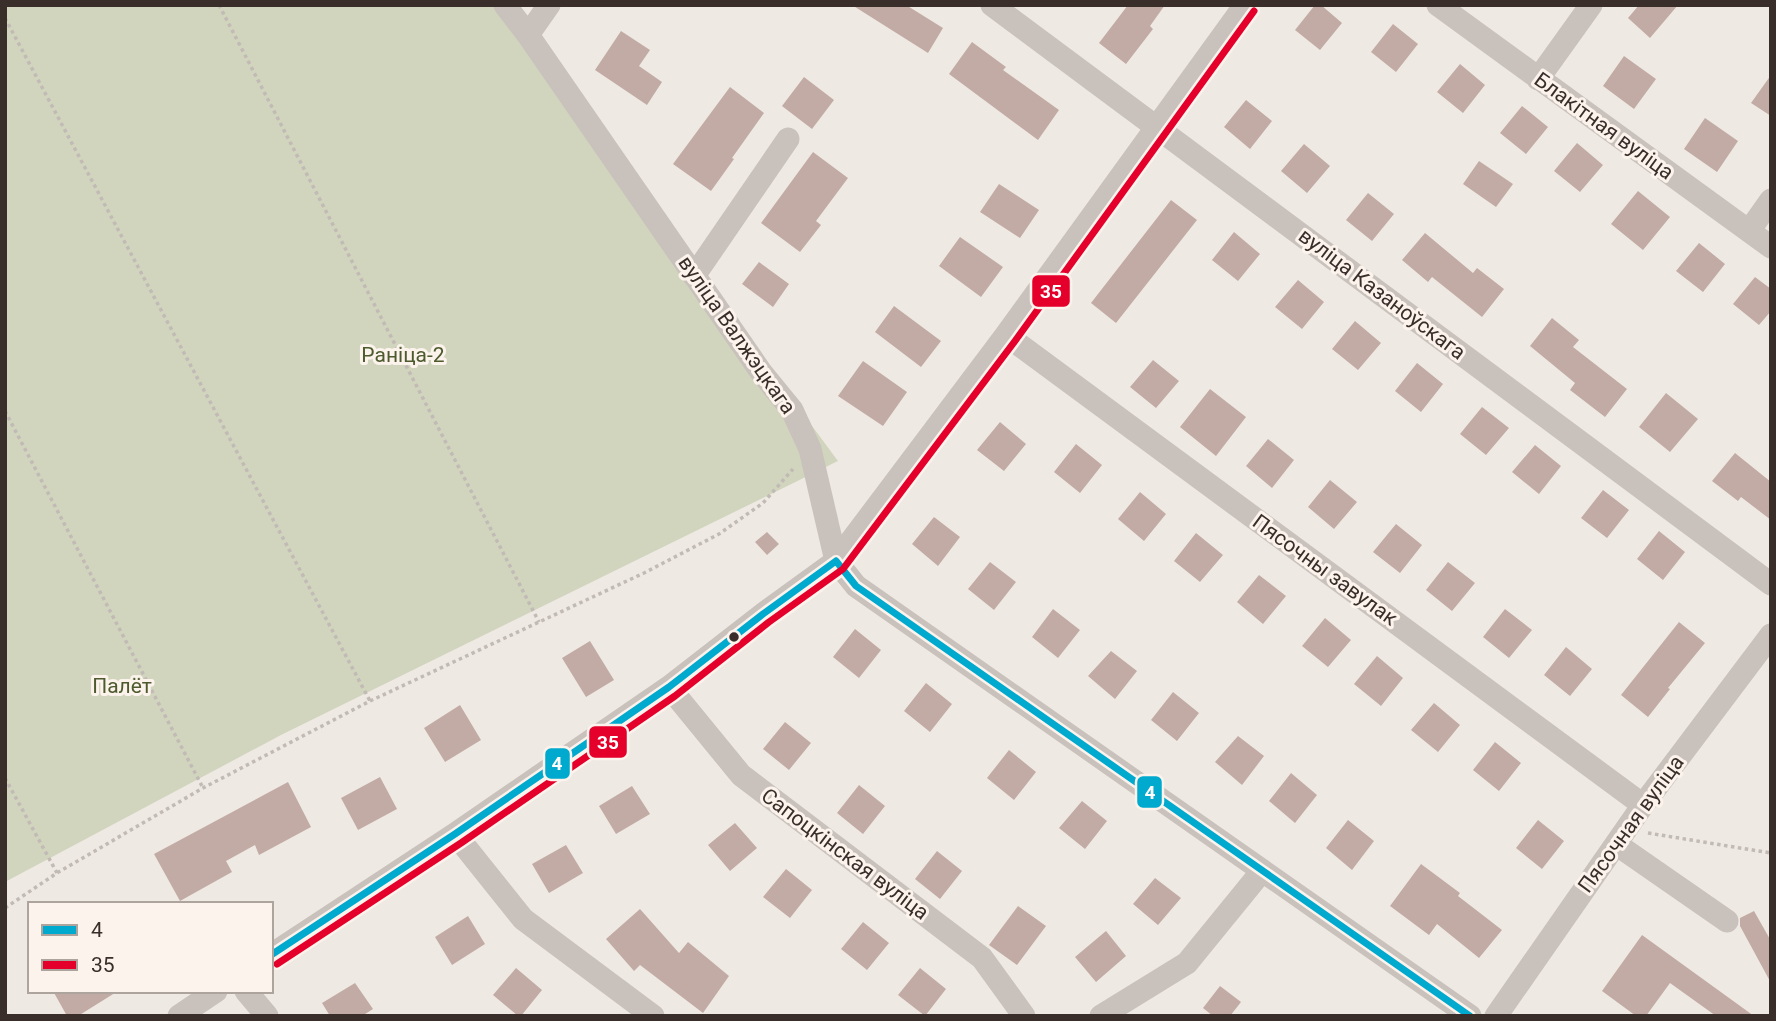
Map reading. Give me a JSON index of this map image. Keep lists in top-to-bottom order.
{
  "streets": {
    "street": [
      "Блакітная вуліца",
      "вуліца Казаноўскага",
      "вуліца Валжэцкага",
      "Пясочны завулак",
      "Пясочная вуліца",
      "Сапоцкінская вуліца"
    ]
  },
  "crossings": [
    ["Пясочны завулак", "Пясочная вуліца"]
  ],
  "parks": ["Раніца-2", "Палёт"],
  "lines": ["transit line 35", "transit line 4"],
  "legend": ["4", "35"]
}
